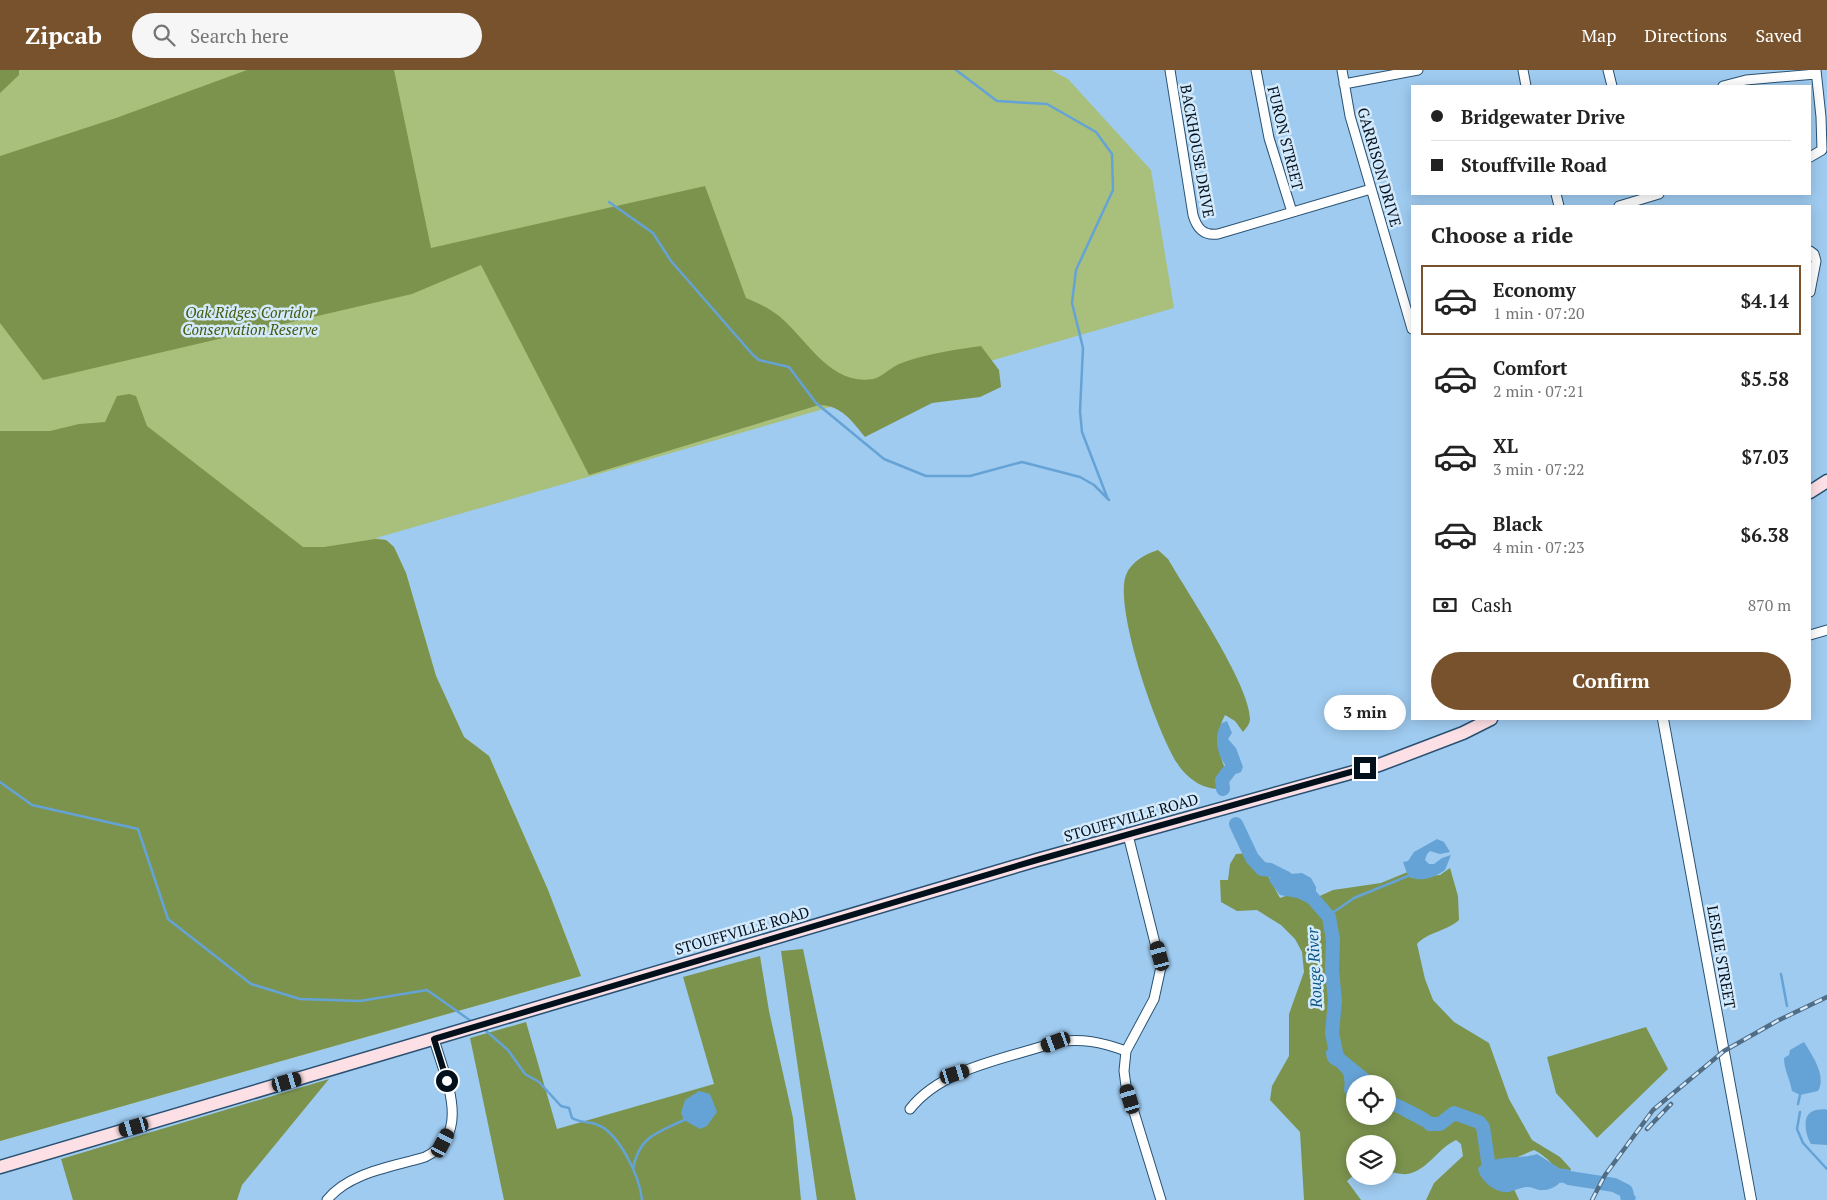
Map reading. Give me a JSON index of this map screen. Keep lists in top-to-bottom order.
{
  "streets": {
    "main road": ["STOUFFVILLE ROAD"],
    "street": [
      "FURON STREET",
      "BACKHOUSE DRIVE",
      "GARRISON DRIVE",
      "LESLIE STREET"
    ]
  },
  "crossings": [
    ["FURON STREET", "BACKHOUSE DRIVE"]
  ],
  "water": ["Rouge River"],
  "parks": ["Oak Ridges Corridor Conservation Reserve"],
  "page": {
    "header": "Zipcab",
    "search": "Search here",
    "nav": ["Map", "Directions", "Saved"],
    "banner": ["Bridgewater Drive", "Stouffville Road"],
    "heading": "Choose a ride",
    "list": [
      {
        "name": "Economy",
        "note": "1 min · 07:20",
        "value": "$4.14"
      },
      {
        "name": "Comfort",
        "note": "2 min · 07:21",
        "value": "$5.58"
      },
      {
        "name": "XL",
        "note": "3 min · 07:22",
        "value": "$7.03"
      },
      {
        "name": "Black",
        "note": "4 min · 07:23",
        "value": "$6.38"
      }
    ],
    "pay": ["Cash", "870 m"],
    "buttons": "Confirm",
    "bubble": "3 min"
  }
}
